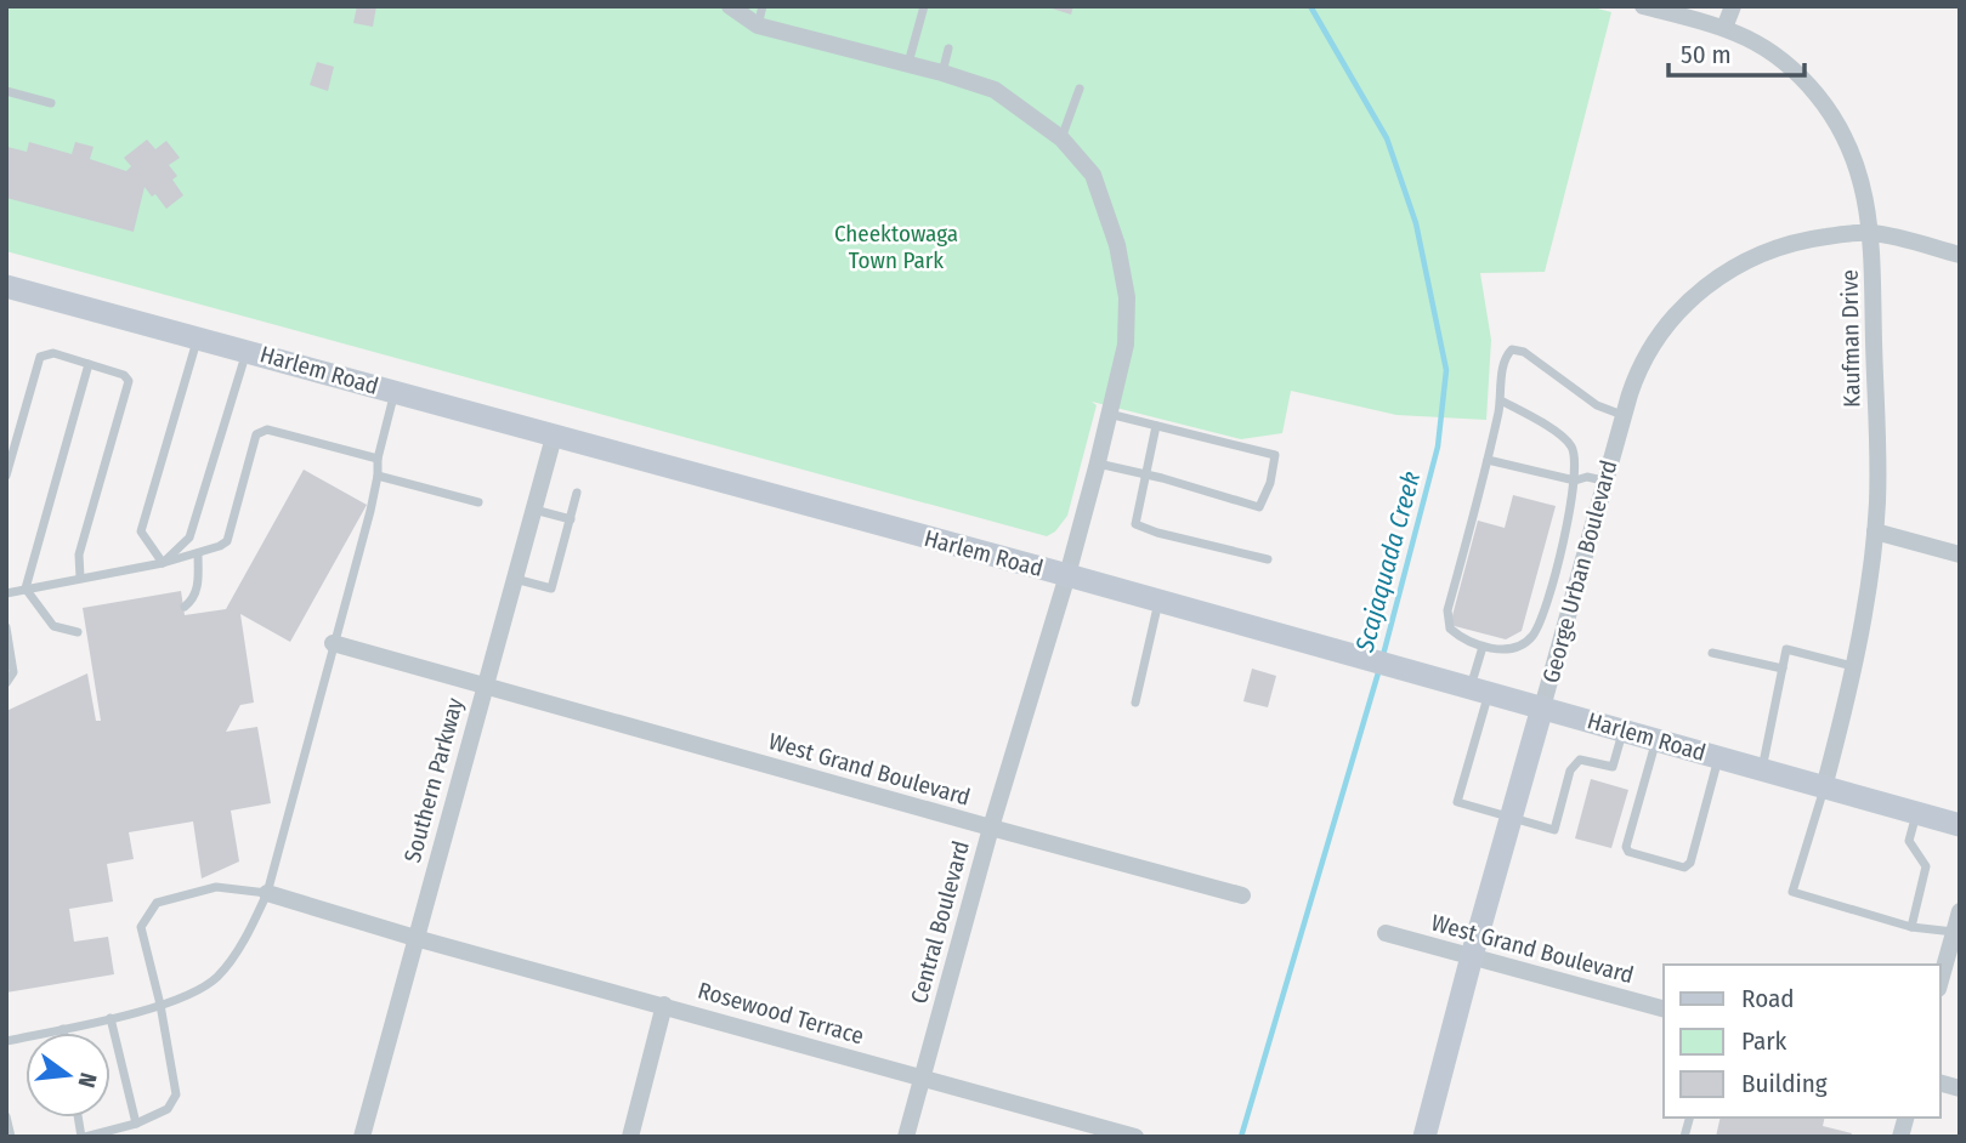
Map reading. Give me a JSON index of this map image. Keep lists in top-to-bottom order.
{
  "streets": {
    "main road": ["Harlem Road", "George Urban Boulevard"],
    "street": [
      "Kaufman Drive",
      "West Grand Boulevard",
      "Southern Parkway",
      "Central Boulevard",
      "Rosewood Terrace"
    ]
  },
  "crossings": [
    ["Kaufman Drive", "Harlem Road"],
    ["Kaufman Drive", "George Urban Boulevard"],
    ["Harlem Road", "George Urban Boulevard"],
    ["Harlem Road", "Southern Parkway"],
    ["Harlem Road", "Central Boulevard"],
    ["George Urban Boulevard", "West Grand Boulevard"],
    ["West Grand Boulevard", "Southern Parkway"],
    ["West Grand Boulevard", "Central Boulevard"],
    ["Southern Parkway", "Rosewood Terrace"],
    ["Central Boulevard", "Rosewood Terrace"]
  ],
  "water": ["Scajaquada Creek"],
  "parks": ["Cheektowaga Town Park"],
  "legend": ["Road", "Park", "Building"],
  "scale_bar": "50 m",
  "north": "right"
}
